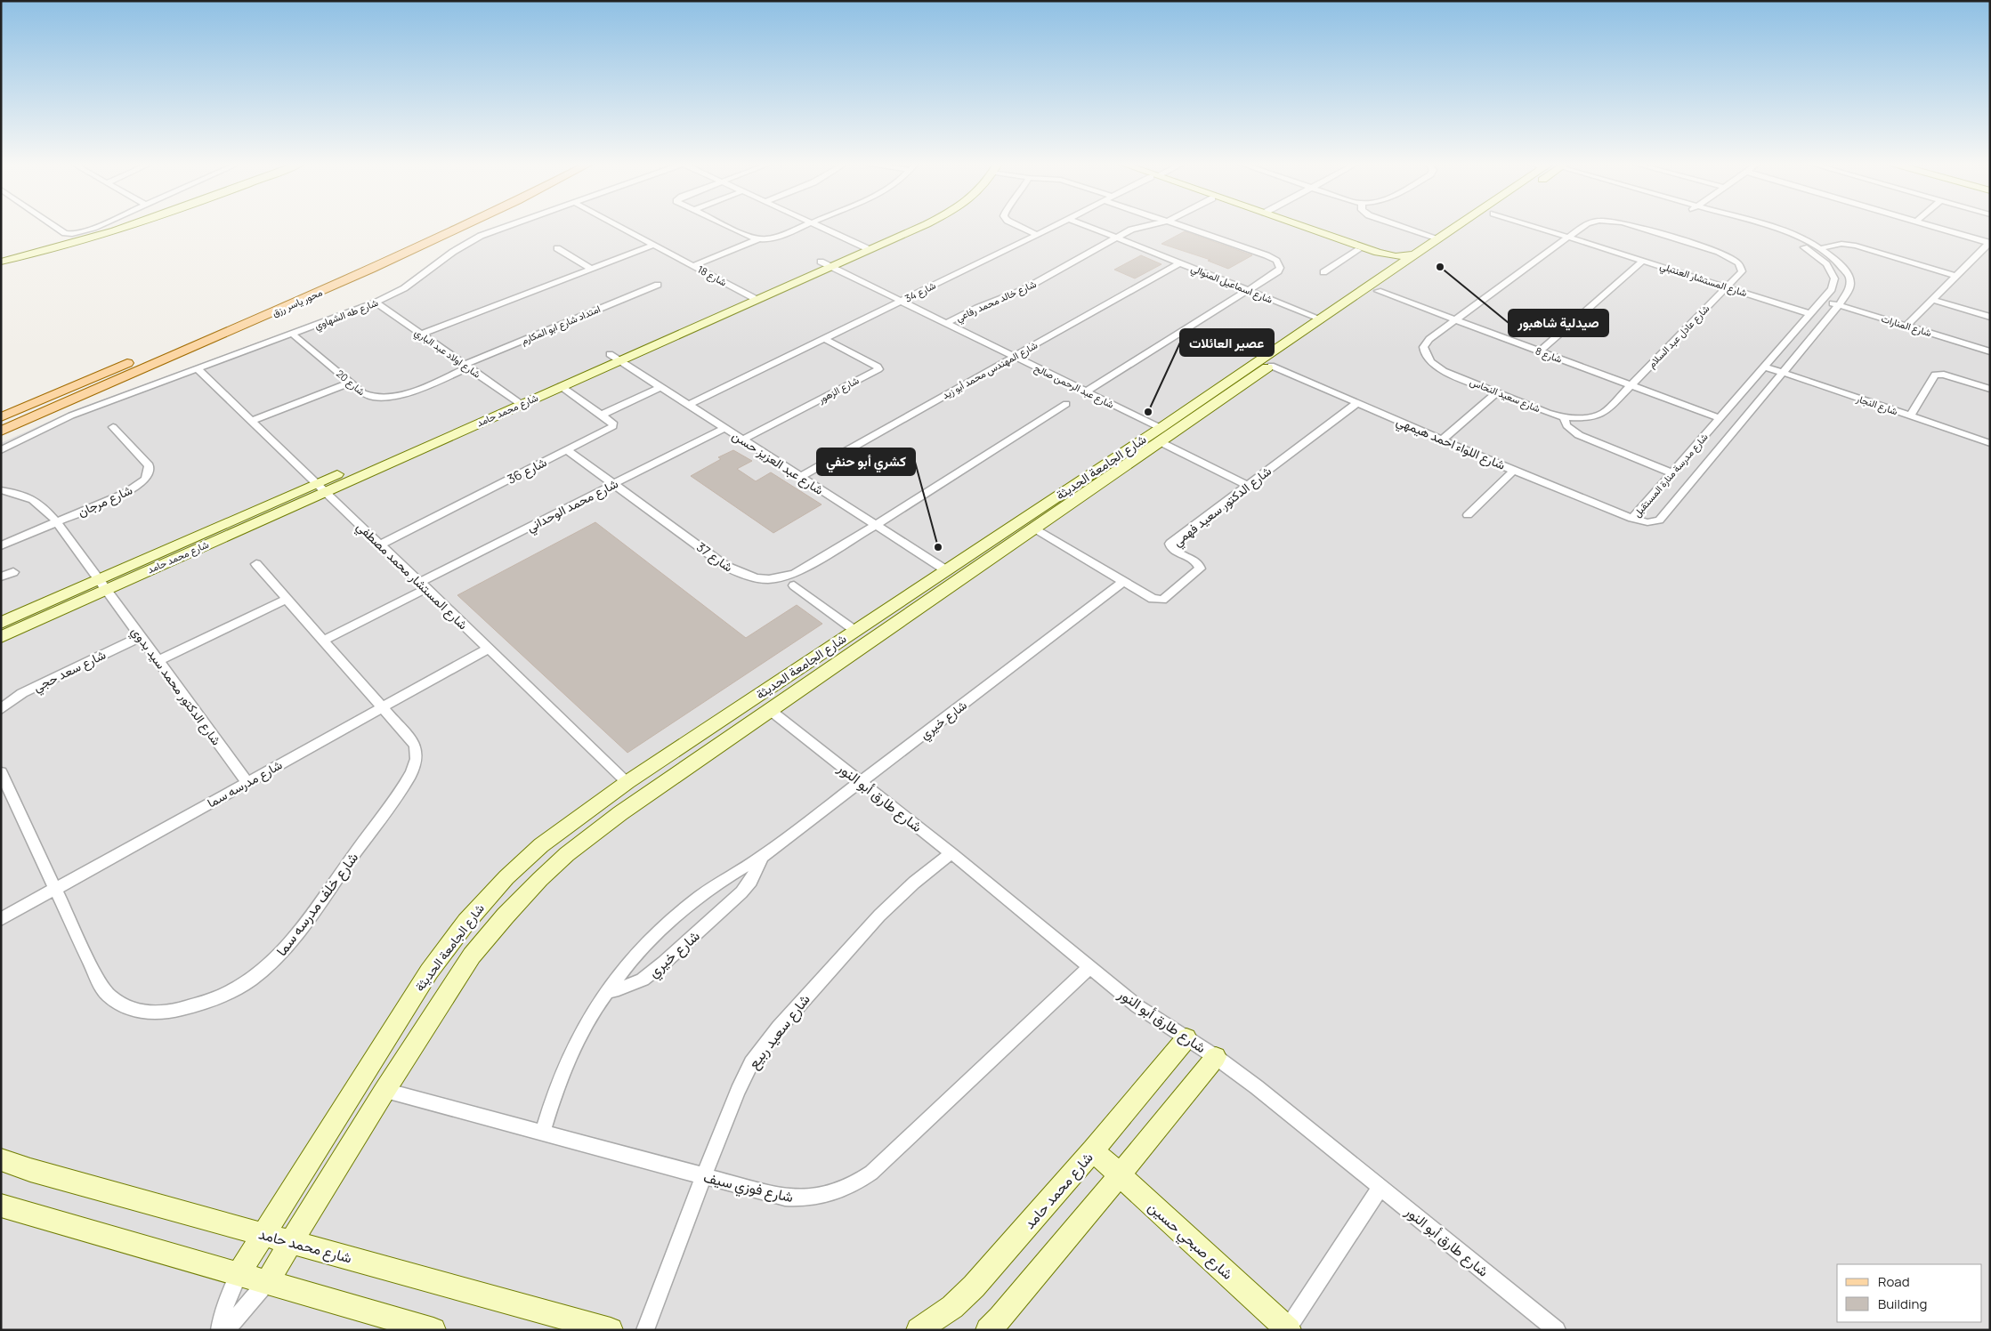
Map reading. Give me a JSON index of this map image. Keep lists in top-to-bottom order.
{
  "streets": {
    "main road": ["محور ياسر رزق"],
    "street": [
      "شارع 18",
      "شارع المستشار العنتبلي",
      "شارع اسماعيل المنوالي",
      "شارع 34",
      "شارع خالد محمد رفاعي",
      "شارع طه الشهاوي",
      "امتداد شارع ابو المكارم",
      "شارع المنارات",
      "شارع عادل عبد السلام",
      "شارع اولاد عبد الباري",
      "شارع 8",
      "شارع المهندس محمد أبو زيد",
      "شارع 20",
      "شارع عبد الرحمن صالح",
      "شارع الزهور",
      "شارع سعيد النحاس",
      "شارع النجار",
      "شارع محمد حامد",
      "شارع اللواء احمد هيمهي",
      "شارع عبد العزيز حسن",
      "شارع الجامعة الحديثة",
      "شارع 36",
      "شارع مدرسة منارة المستقبل",
      "شارع مرجان",
      "شارع محمد الوحداني",
      "شارع الدكتور سعيد فهمي",
      "شارع 37",
      "شارع المستشار محمد مصطفي",
      "شارع سعد حجي",
      "شارع الدكتور محمد سيد بدوي",
      "شارع خيري",
      "شارع مدرسه سما",
      "شارع طارق أبو النور",
      "شارع خلف مدرسه سما",
      "شارع سعيد ربيع",
      "شارع فوزي سيف",
      "شارع صبحي حسين"
    ]
  },
  "crossings": [
    ["شارع 18", "شارع محمد حامد"],
    ["شارع المستشار العنتبلي", "شارع عادل عبد السلام"],
    ["شارع المستشار العنتبلي", "شارع مدرسة منارة المستقبل"],
    ["شارع اسماعيل المنوالي", "شارع خالد محمد رفاعي"],
    ["شارع اسماعيل المنوالي", "شارع المهندس محمد أبو زيد"],
    ["شارع اسماعيل المنوالي", "شارع الجامعة الحديثة"],
    ["شارع 34", "شارع عبد الرحمن صالح"],
    ["شارع 34", "شارع الزهور"],
    ["شارع 34", "شارع عبد العزيز حسن"],
    ["شارع خالد محمد رفاعي", "شارع عبد الرحمن صالح"],
    ["شارع طه الشهاوي", "شارع اولاد عبد الباري"],
    ["شارع طه الشهاوي", "شارع 20"],
    ["شارع طه الشهاوي", "شارع المستشار محمد مصطفي"],
    ["امتداد شارع ابو المكارم", "شارع اولاد عبد الباري"],
    ["امتداد شارع ابو المكارم", "شارع 20"],
    ["شارع المنارات", "شارع مدرسة منارة المستقبل"],
    ["شارع عادل عبد السلام", "شارع 8"],
    ["شارع عادل عبد السلام", "شارع سعيد النحاس"],
    ["شارع اولاد عبد الباري", "شارع 20"],
    ["شارع اولاد عبد الباري", "شارع محمد حامد"],
    ["شارع 8", "شارع سعيد النحاس"],
    ["شارع 8", "شارع الجامعة الحديثة"],
    ["شارع 8", "شارع مدرسة منارة المستقبل"],
    ["شارع المهندس محمد أبو زيد", "شارع عبد الرحمن صالح"],
    ["شارع المهندس محمد أبو زيد", "شارع عبد العزيز حسن"],
    ["شارع عبد الرحمن صالح", "شارع محمد حامد"],
    ["شارع عبد الرحمن صالح", "شارع الجامعة الحديثة"],
    ["شارع عبد الرحمن صالح", "شارع الدكتور سعيد فهمي"],
    ["شارع الزهور", "شارع عبد العزيز حسن"],
    ["شارع النجار", "شارع مدرسة منارة المستقبل"],
    ["شارع محمد حامد", "شارع عبد العزيز حسن"],
    ["شارع محمد حامد", "شارع الجامعة الحديثة"],
    ["شارع محمد حامد", "شارع المستشار محمد مصطفي"],
    ["شارع محمد حامد", "شارع الدكتور محمد سيد بدوي"],
    ["شارع محمد حامد", "شارع طارق أبو النور"],
    ["شارع محمد حامد", "شارع صبحي حسين"],
    ["شارع اللواء احمد هيمهي", "شارع الجامعة الحديثة"],
    ["شارع اللواء احمد هيمهي", "شارع مدرسة منارة المستقبل"],
    ["شارع اللواء احمد هيمهي", "شارع الدكتور سعيد فهمي"],
    ["شارع عبد العزيز حسن", "شارع الجامعة الحديثة"],
    ["شارع عبد العزيز حسن", "شارع محمد الوحداني"],
    ["شارع عبد العزيز حسن", "شارع 37"],
    ["شارع الجامعة الحديثة", "شارع المستشار محمد مصطفي"],
    ["شارع الجامعة الحديثة", "شارع طارق أبو النور"],
    ["شارع الجامعة الحديثة", "شارع فوزي سيف"],
    ["شارع 36", "شارع 37"],
    ["شارع 36", "شارع المستشار محمد مصطفي"],
    ["شارع مرجان", "شارع الدكتور محمد سيد بدوي"],
    ["شارع محمد الوحداني", "شارع 37"],
    ["شارع محمد الوحداني", "شارع المستشار محمد مصطفي"],
    ["شارع محمد الوحداني", "شارع خلف مدرسه سما"],
    ["شارع الدكتور سعيد فهمي", "شارع خيري"],
    ["شارع المستشار محمد مصطفي", "شارع مدرسه سما"],
    ["شارع سعد حجي", "شارع الدكتور محمد سيد بدوي"],
    ["شارع الدكتور محمد سيد بدوي", "شارع مدرسه سما"],
    ["شارع خيري", "شارع طارق أبو النور"],
    ["شارع خيري", "شارع فوزي سيف"],
    ["شارع مدرسه سما", "شارع خلف مدرسه سما"],
    ["شارع طارق أبو النور", "شارع سعيد ربيع"],
    ["شارع طارق أبو النور", "شارع فوزي سيف"],
    ["شارع سعيد ربيع", "شارع فوزي سيف"]
  ],
  "places": ["صيدلية شاهبور", "عصير العائلات", "كشري أبو حنفي"],
  "legend": ["Road", "Building"]
}
